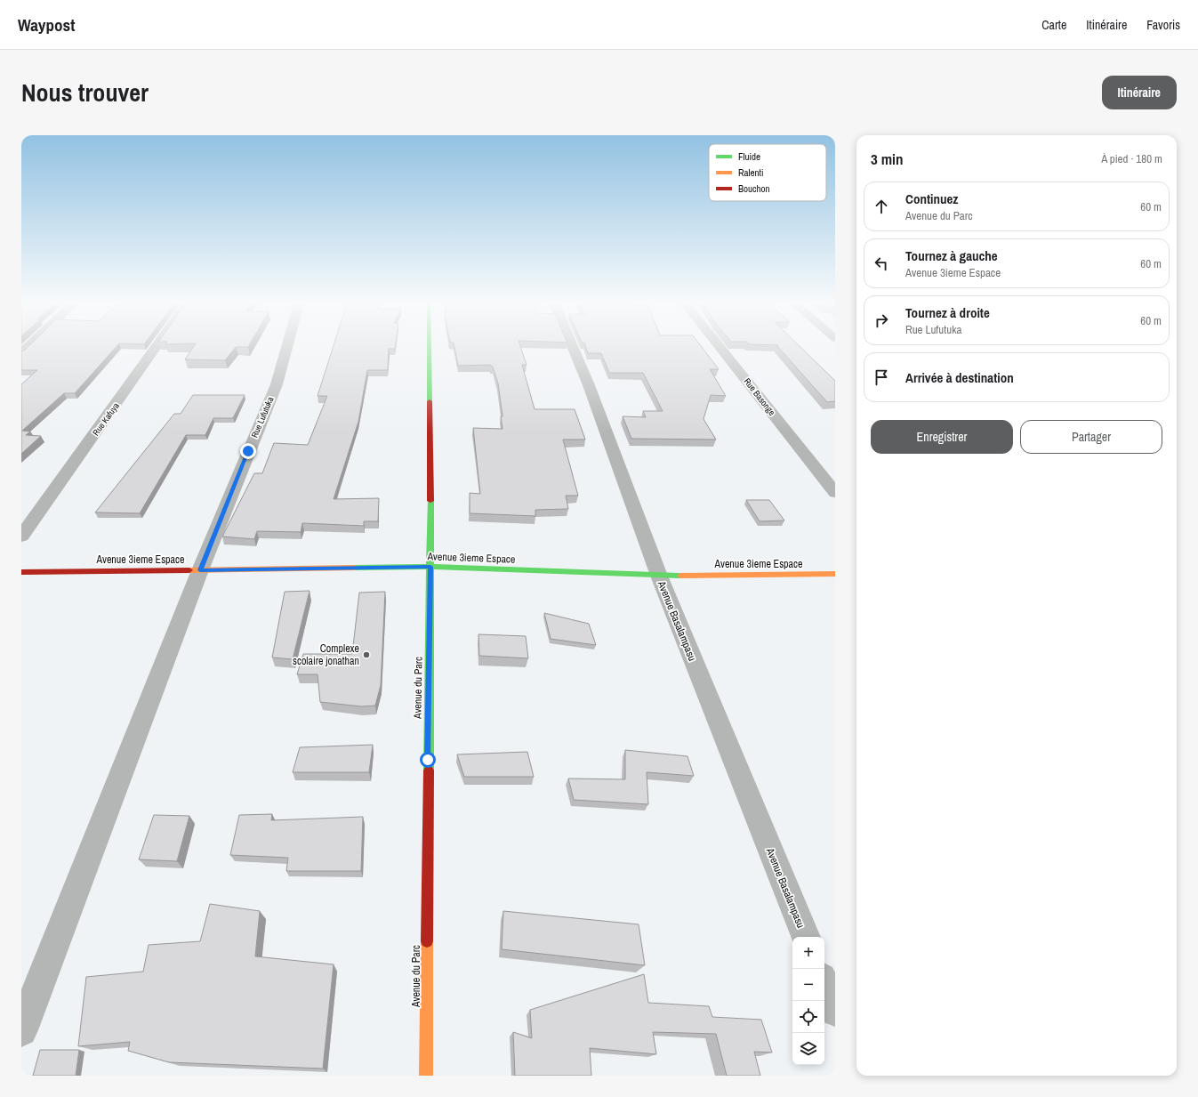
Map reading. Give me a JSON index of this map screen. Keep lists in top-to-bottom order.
{
  "streets": {
    "street": [
      "Rue Basonge",
      "Rue Lufutuka",
      "Rue Kafuya",
      "Avenue 3ieme Espace",
      "Avenue Basalampasu",
      "Avenue du Parc"
    ]
  },
  "crossings": [
    ["Rue Lufutuka", "Avenue 3ieme Espace"],
    ["Avenue 3ieme Espace", "Avenue Basalampasu"],
    ["Avenue 3ieme Espace", "Avenue du Parc"]
  ],
  "places": ["Complexe scolaire jonathan"],
  "legend": ["Fluide", "Ralenti", "Bouchon"],
  "page": {
    "header": "Waypost",
    "nav": ["Carte", "Itinéraire", "Favoris"],
    "title": "Nous trouver",
    "buttons": [
      "Itinéraire",
      ["Enregistrer", "Partager"]
    ],
    "heading": ["3 min", "À pied · 180 m"],
    "list": [
      ["Continuez", "Avenue du Parc", "60 m"],
      ["Tournez à gauche", "Avenue 3ieme Espace", "60 m"],
      ["Tournez à droite", "Rue Lufutuka", "60 m"],
      "Arrivée à destination"
    ],
    "map_buttons": ["+", "−"]
  }
}
